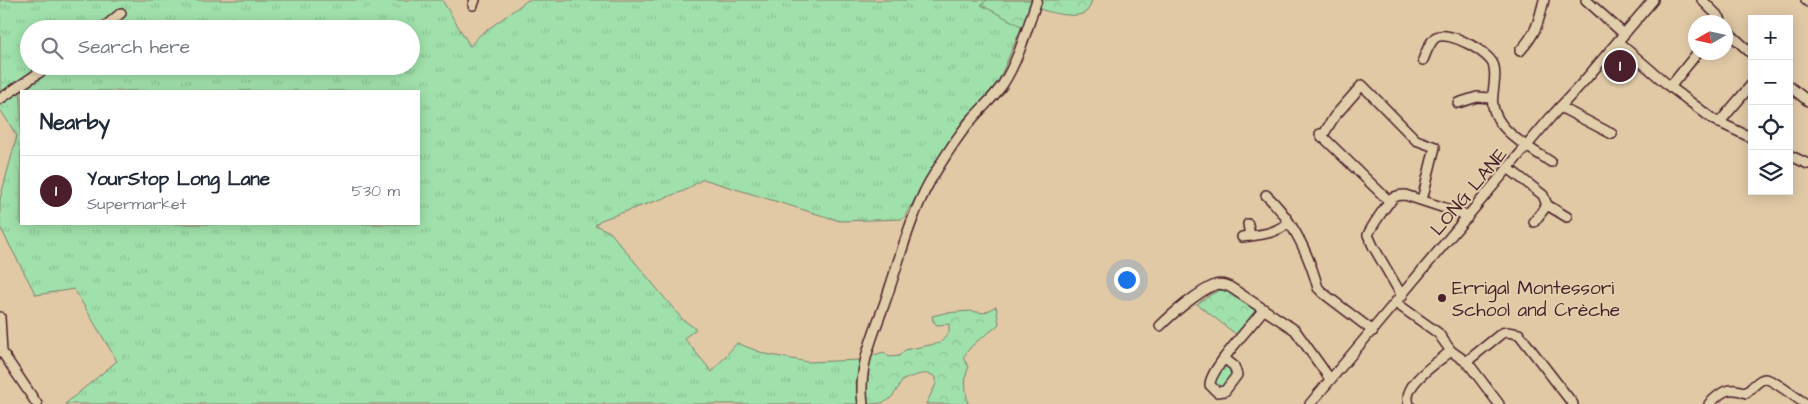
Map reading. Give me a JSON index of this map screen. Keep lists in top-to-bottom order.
{
  "streets": {
    "street": ["LONG LANE"]
  },
  "places": ["Errigal Montessori School and Crèche"],
  "north": "left",
  "page": {
    "map_buttons": ["+", "−"],
    "search": "Search here",
    "pins": "1",
    "heading": "Nearby",
    "list": [
      {
        "mark": "1",
        "name": "YourStop Long Lane",
        "note": "Supermarket",
        "value": "530 m"
      }
    ]
  }
}
